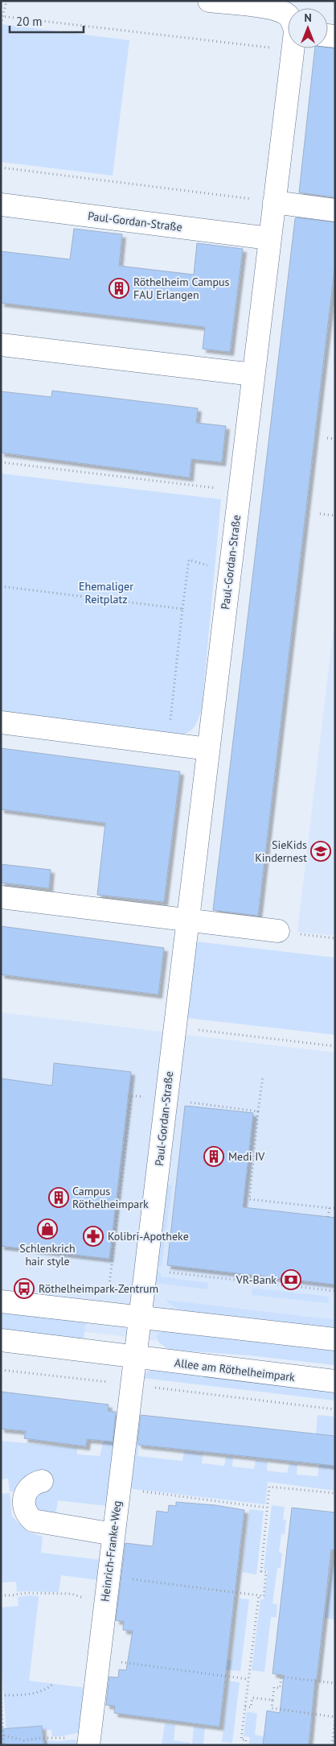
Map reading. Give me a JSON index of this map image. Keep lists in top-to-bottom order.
{
  "streets": {
    "street": ["Paul-Gordan-Straße", "Allee am Röthelheimpark", "Heinrich-Franke-Weg"]
  },
  "crossings": [
    ["Allee am Röthelheimpark", "Heinrich-Franke-Weg"]
  ],
  "parks": ["Ehemaliger Reitplatz"],
  "places": {
    "building": ["Röthelheim Campus FAU Erlangen", "Medi IV", "Campus Röthelheimpark"],
    "school or university": ["SieKids Kindernest"],
    "shop": ["Schlenkrich hair style"],
    "pharmacy": ["Kolibri-Apotheke"],
    "bank": ["VR-Bank"],
    "bus stop": ["Röthelheimpark-Zentrum"]
  },
  "scale_bar": "20 m",
  "north": "top"
}
